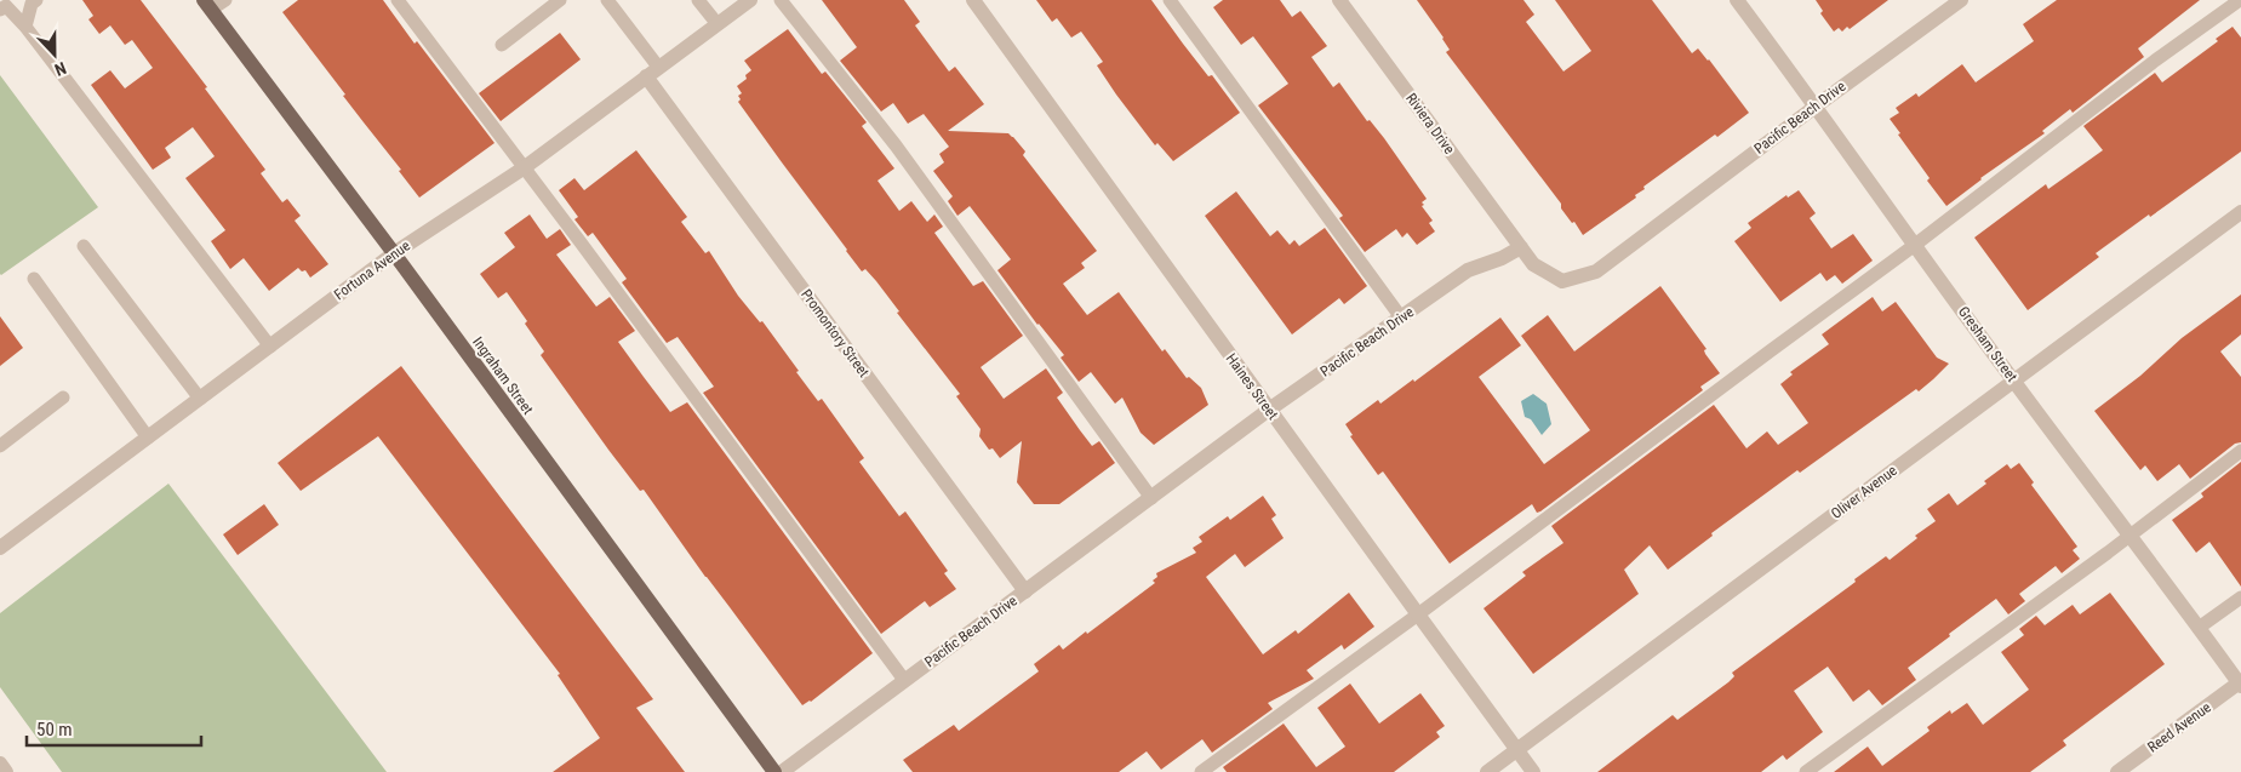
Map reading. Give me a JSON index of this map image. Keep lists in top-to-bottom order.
{
  "streets": {
    "main road": ["Ingraham Street"],
    "street": [
      "Pacific Beach Drive",
      "Riviera Drive",
      "Fortuna Avenue",
      "Promontory Street",
      "Gresham Street",
      "Haines Street",
      "Oliver Avenue",
      "Reed Avenue"
    ]
  },
  "crossings": [
    ["Pacific Beach Drive", "Riviera Drive"],
    ["Pacific Beach Drive", "Promontory Street"],
    ["Pacific Beach Drive", "Gresham Street"],
    ["Pacific Beach Drive", "Haines Street"],
    ["Fortuna Avenue", "Promontory Street"],
    ["Fortuna Avenue", "Ingraham Street"],
    ["Gresham Street", "Oliver Avenue"],
    ["Gresham Street", "Reed Avenue"],
    ["Haines Street", "Oliver Avenue"]
  ],
  "scale_bar": "50 m",
  "north": "bottom"
}
